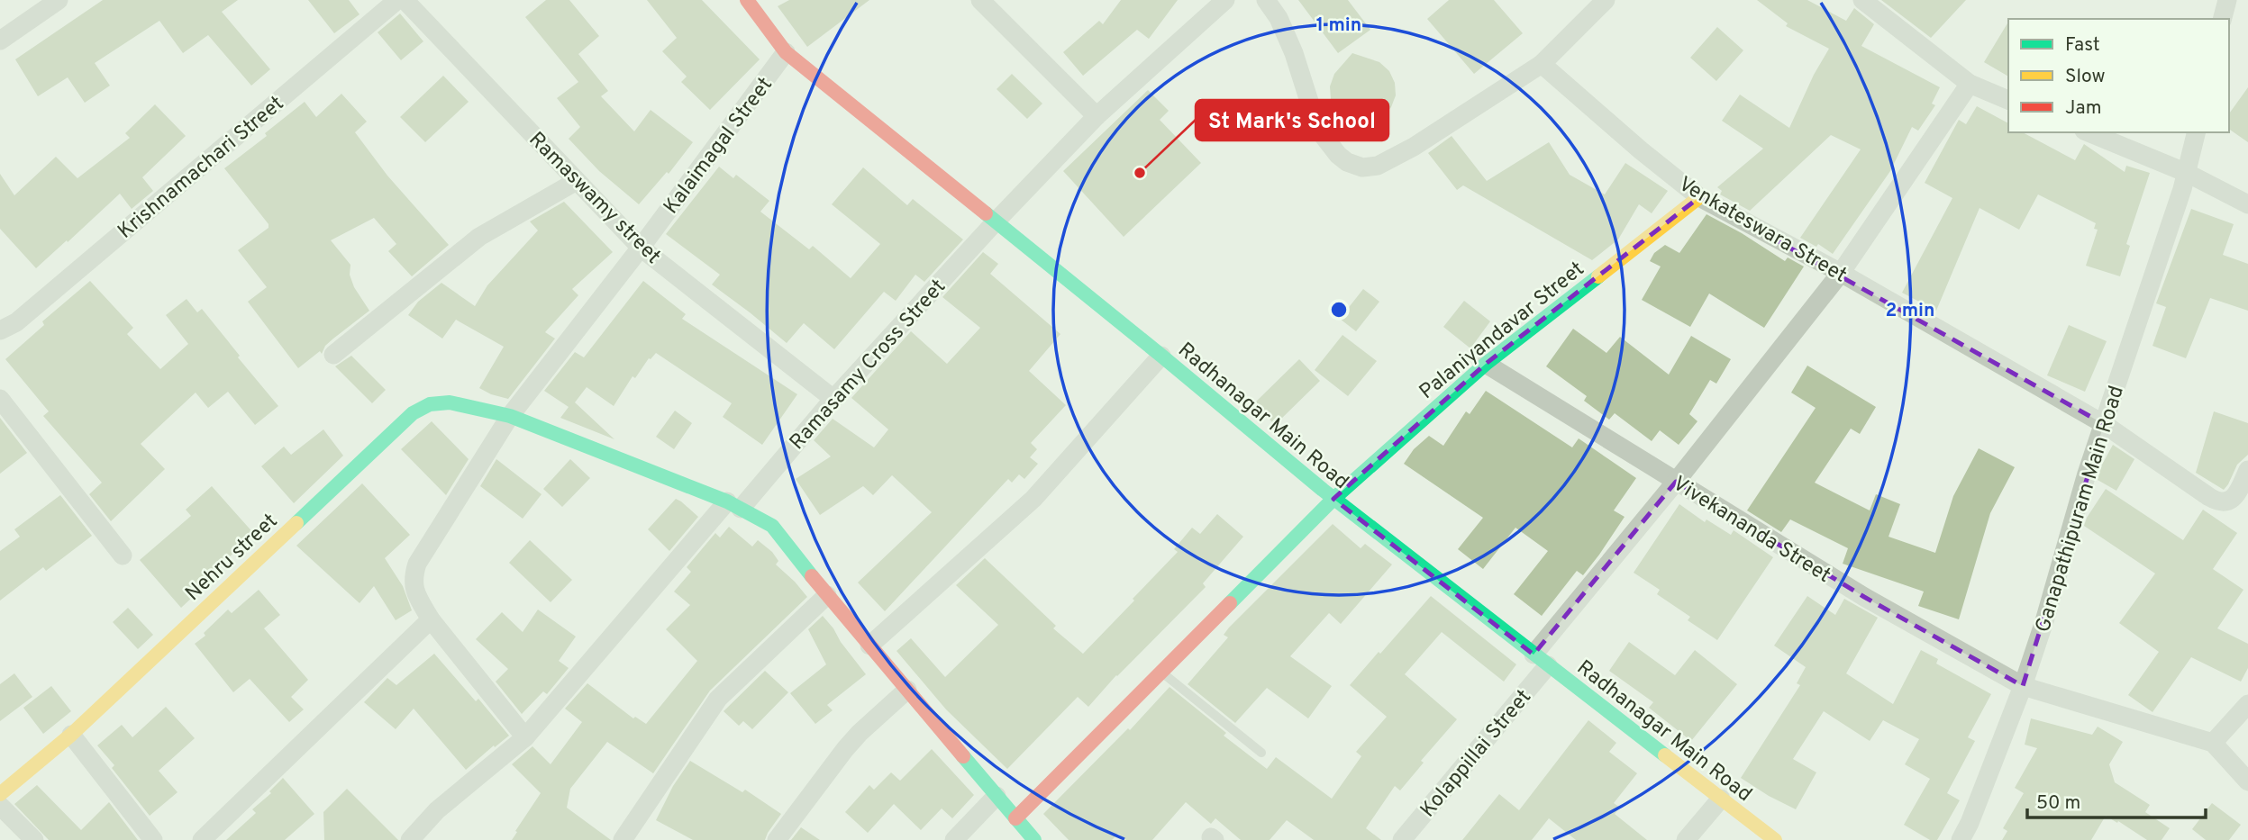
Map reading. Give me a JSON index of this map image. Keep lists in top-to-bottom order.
{
  "streets": {
    "street": [
      "Kalaimagal Street",
      "Krishnamachari Street",
      "Ramaswamy street",
      "Venkateswara Street",
      "Palaniyandavar Street",
      "Ramasamy Cross Street",
      "Radhanagar Main Road",
      "Ganapathipuram Main Road",
      "Vivekananda Street",
      "Nehru street",
      "Kolappillai Street"
    ]
  },
  "crossings": [
    ["Kalaimagal Street", "Ramaswamy street"],
    ["Kalaimagal Street", "Ramasamy Cross Street"],
    ["Kalaimagal Street", "Radhanagar Main Road"],
    ["Kalaimagal Street", "Nehru street"],
    ["Ramaswamy street", "Ramasamy Cross Street"],
    ["Venkateswara Street", "Palaniyandavar Street"],
    ["Venkateswara Street", "Ganapathipuram Main Road"],
    ["Venkateswara Street", "Kolappillai Street"],
    ["Palaniyandavar Street", "Radhanagar Main Road"],
    ["Palaniyandavar Street", "Vivekananda Street"],
    ["Palaniyandavar Street", "Nehru street"],
    ["Ramasamy Cross Street", "Radhanagar Main Road"],
    ["Ramasamy Cross Street", "Nehru street"],
    ["Radhanagar Main Road", "Kolappillai Street"],
    ["Ganapathipuram Main Road", "Vivekananda Street"],
    ["Vivekananda Street", "Kolappillai Street"]
  ],
  "places": ["St Mark's School"],
  "legend": ["Fast", "Slow", "Jam"],
  "scale_bar": "50 m",
  "rings": ["1 min", "2 min"]
}
